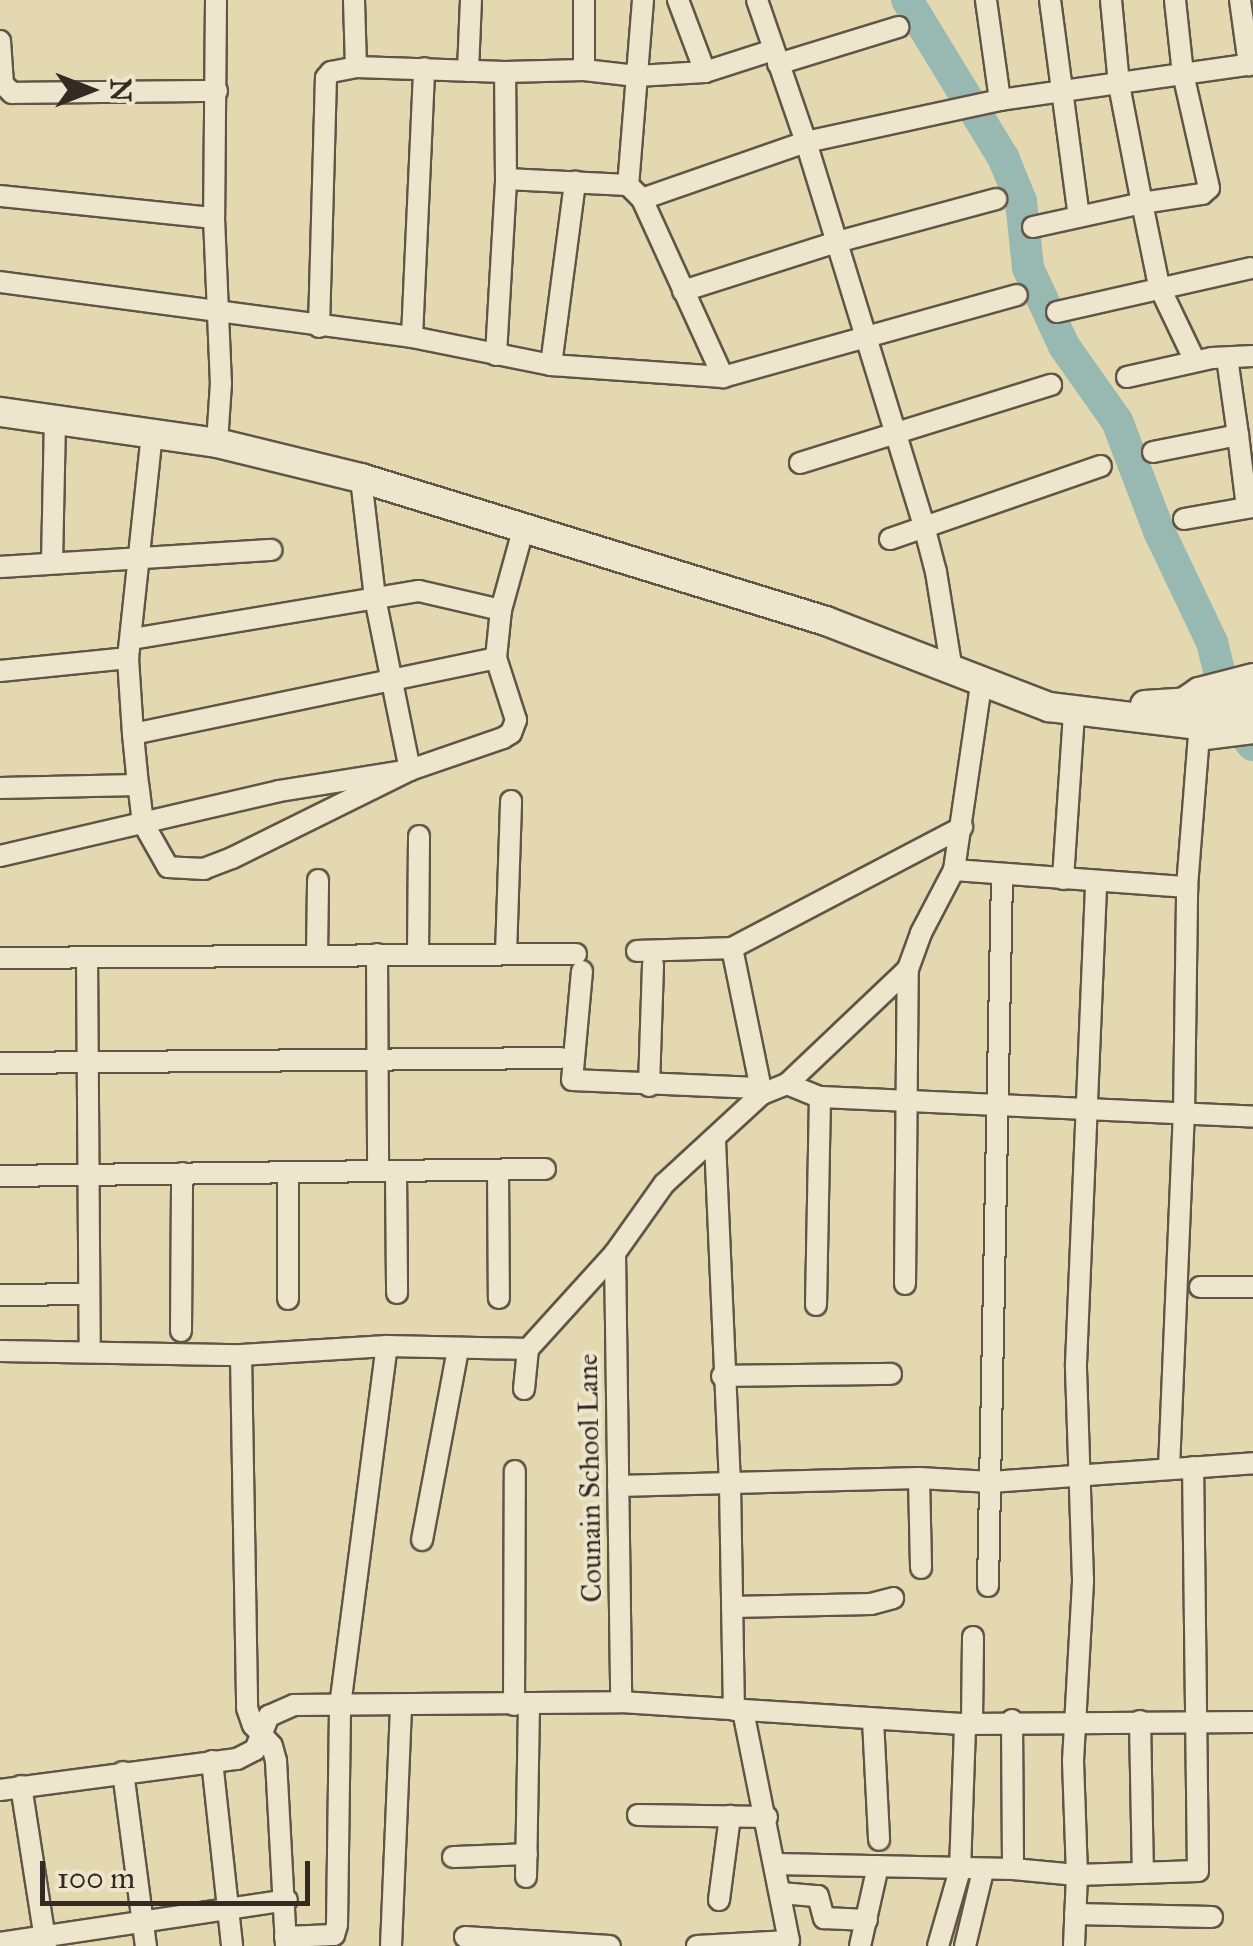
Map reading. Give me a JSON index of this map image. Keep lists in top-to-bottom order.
{
  "streets": {
    "street": ["Counain School Lane"]
  },
  "scale_bar": "100 m",
  "north": "right"
}
